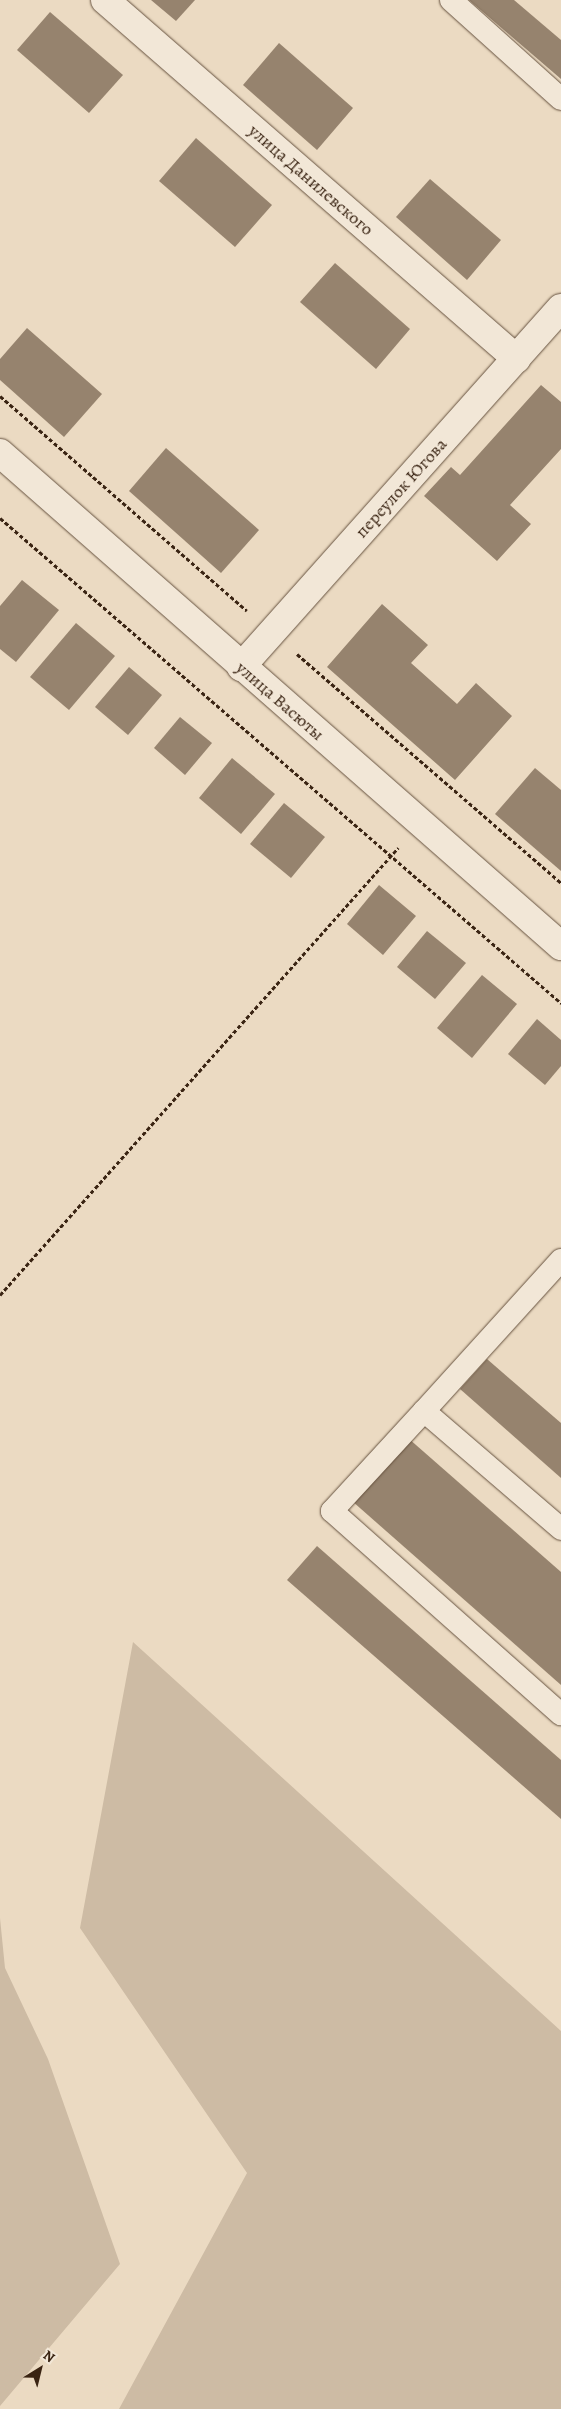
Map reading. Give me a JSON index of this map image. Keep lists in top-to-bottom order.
{
  "streets": {
    "street": ["улица Данилевского", "переулок Югова", "улица Васюты"]
  },
  "crossings": [
    ["улица Данилевского", "переулок Югова"],
    ["переулок Югова", "улица Васюты"]
  ],
  "north": "top right"
}
